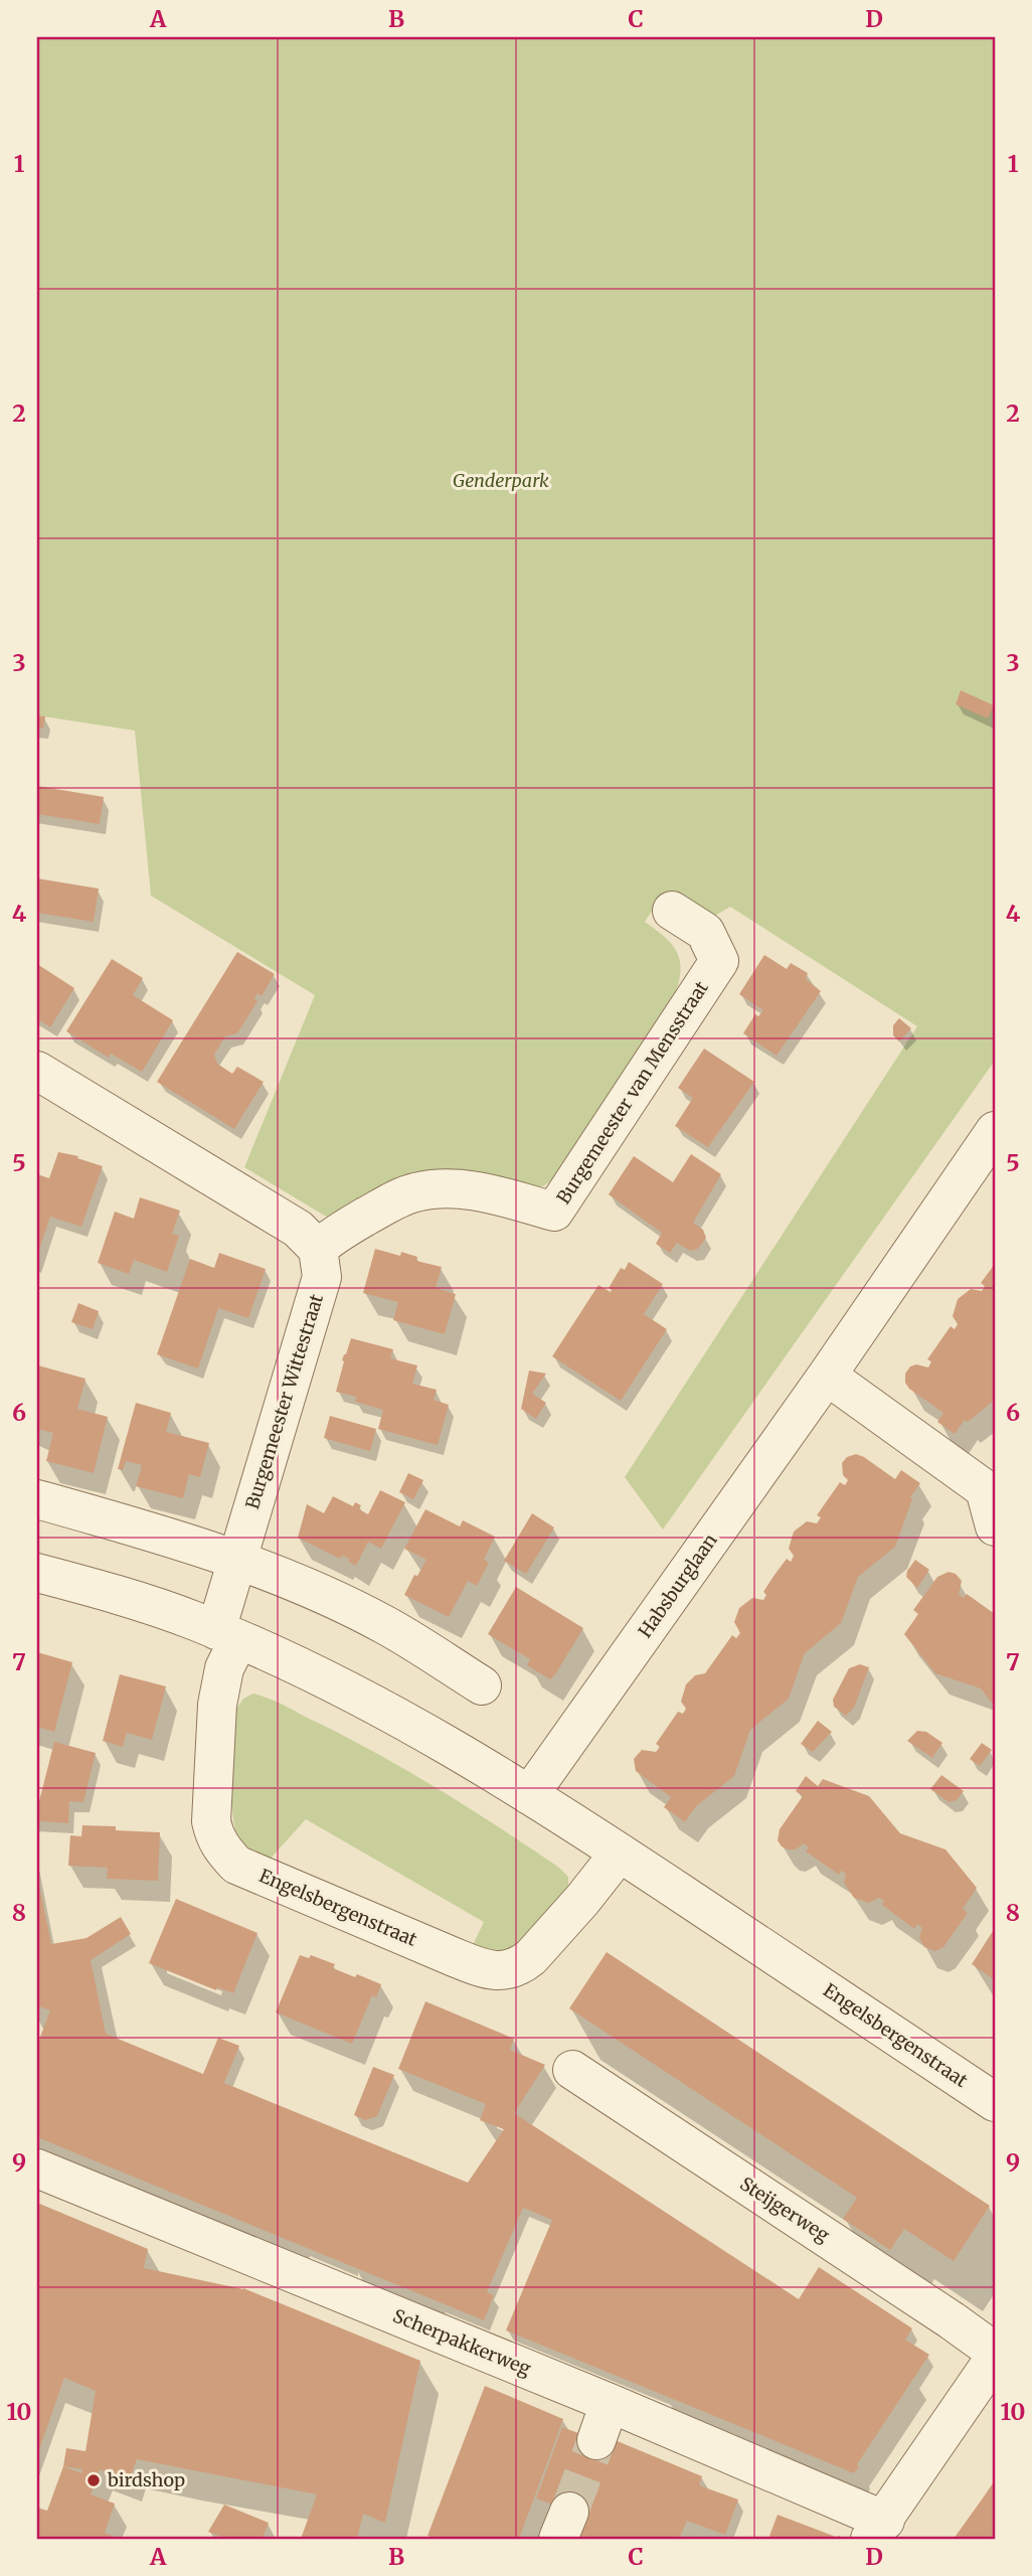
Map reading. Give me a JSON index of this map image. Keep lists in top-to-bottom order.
{
  "streets": {
    "street": [
      "Burgemeester van Mensstraat",
      "Burgemeester Wittestraat",
      "Habsburglaan",
      "Engelsbergenstraat",
      "Steijgerweg",
      "Scherpakkerweg"
    ]
  },
  "crossings": [
    ["Burgemeester van Mensstraat", "Burgemeester Wittestraat"],
    ["Burgemeester Wittestraat", "Engelsbergenstraat"],
    ["Habsburglaan", "Engelsbergenstraat"]
  ],
  "parks": ["Genderpark"],
  "places": ["birdshop"],
  "grid": {
    "columns": [
      "A",
      "B",
      "C",
      "D"
    ],
    "rows": [
      "1",
      "2",
      "3",
      "4",
      "5",
      "6",
      "7",
      "8",
      "9",
      "10"
    ]
  }
}
